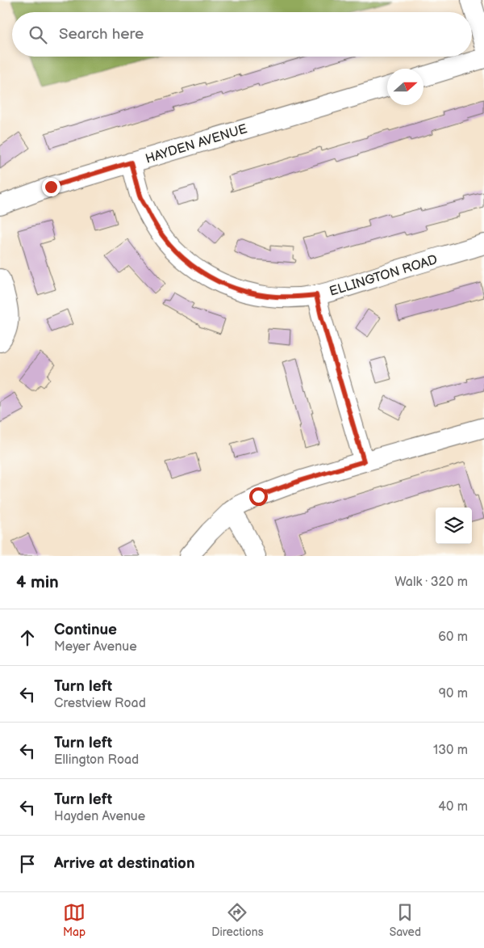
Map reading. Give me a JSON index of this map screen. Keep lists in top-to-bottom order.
{
  "streets": {
    "street": ["HAYDEN AVENUE", "ELLINGTON ROAD"]
  },
  "crossings": [
    ["HAYDEN AVENUE", "ELLINGTON ROAD"]
  ],
  "north": "right",
  "page": {
    "search": "Search here",
    "heading": ["4 min", "Walk · 320 m"],
    "list": [
      ["Continue", "Meyer Avenue", "60 m"],
      ["Turn left", "Crestview Road", "90 m"],
      ["Turn left", "Ellington Road", "130 m"],
      ["Turn left", "Hayden Avenue", "40 m"],
      "Arrive at destination"
    ],
    "nav": ["Map", "Directions", "Saved"]
  }
}
